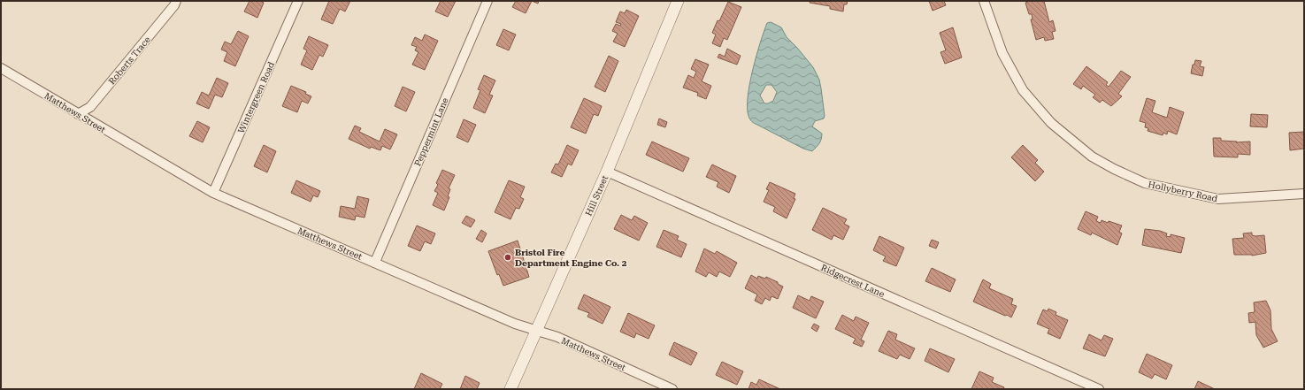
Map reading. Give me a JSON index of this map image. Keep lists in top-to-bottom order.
{
  "streets": {
    "street": [
      "Roberts Trace",
      "Wintergreen Road",
      "Matthews Street",
      "Peppermint Lane",
      "Hollyberry Road",
      "Hill Street",
      "Ridgecrest Lane"
    ]
  },
  "crossings": [
    ["Roberts Trace", "Matthews Street"],
    ["Wintergreen Road", "Matthews Street"],
    ["Matthews Street", "Peppermint Lane"],
    ["Matthews Street", "Hill Street"],
    ["Hill Street", "Ridgecrest Lane"]
  ],
  "places": ["Bristol Fire Department Engine Co. 2"]
}
